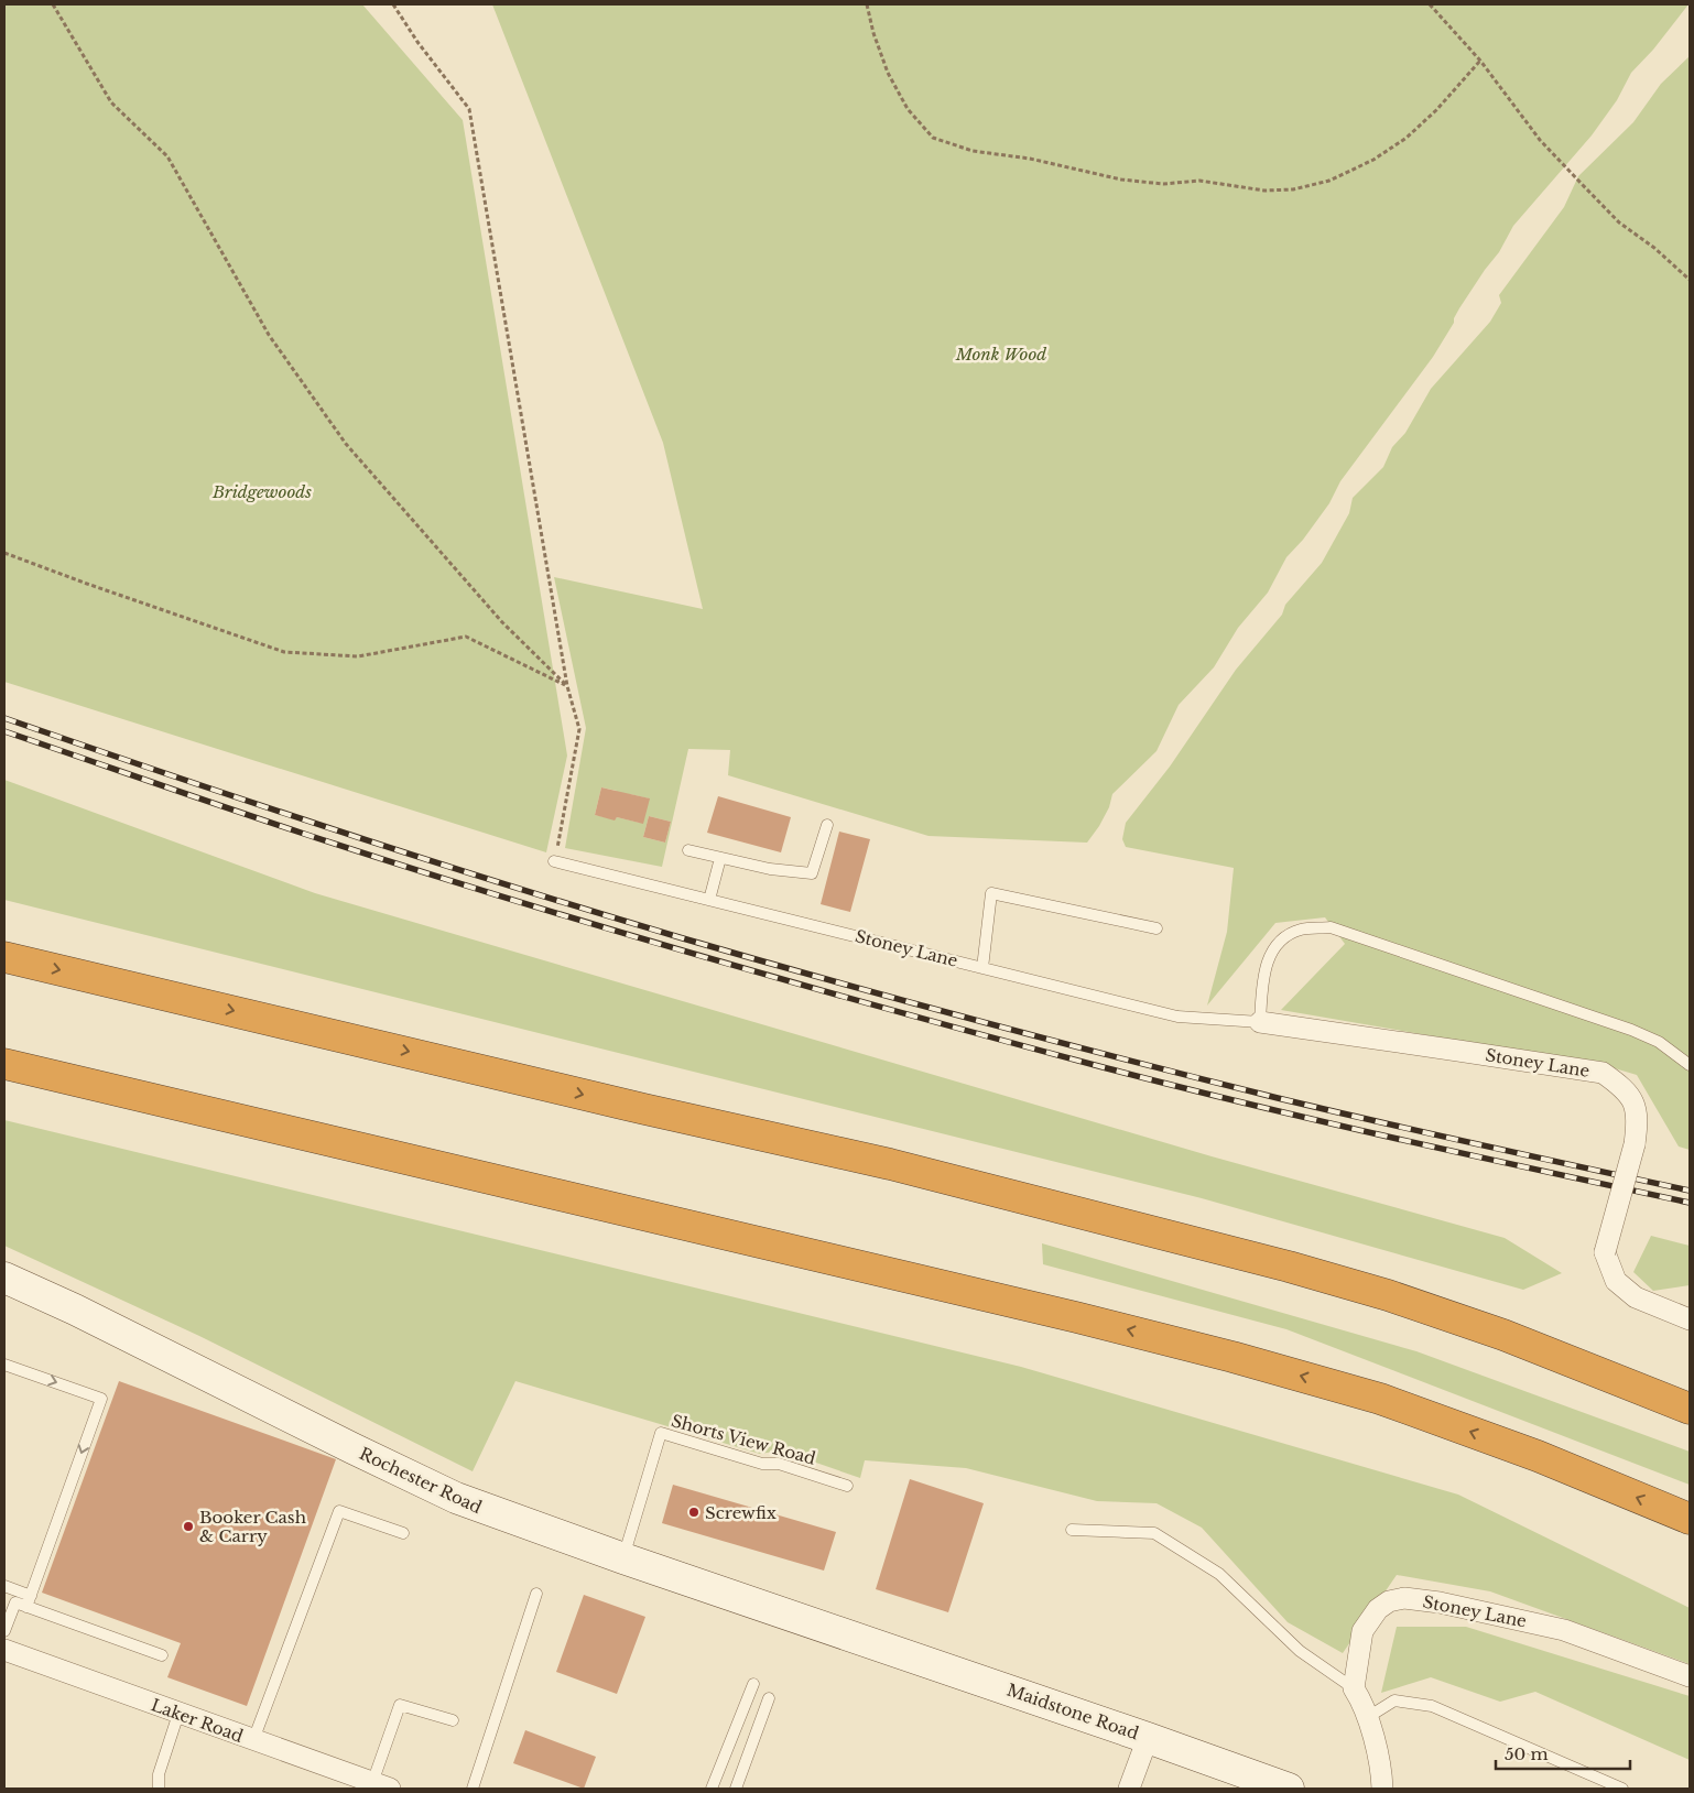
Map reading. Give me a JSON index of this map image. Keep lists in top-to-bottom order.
{
  "streets": {
    "main road": ["Rochester Road", "Maidstone Road"],
    "street": ["Stoney Lane", "Laker Road"],
    "lane": ["Shorts View Road"]
  },
  "crossings": [
    ["Shorts View Road", "Rochester Road"],
    ["Rochester Road", "Maidstone Road"]
  ],
  "parks": ["Monk Wood", "Bridgewoods"],
  "places": ["Screwfix", "Booker Cash & Carry"],
  "scale_bar": "50 m"
}
